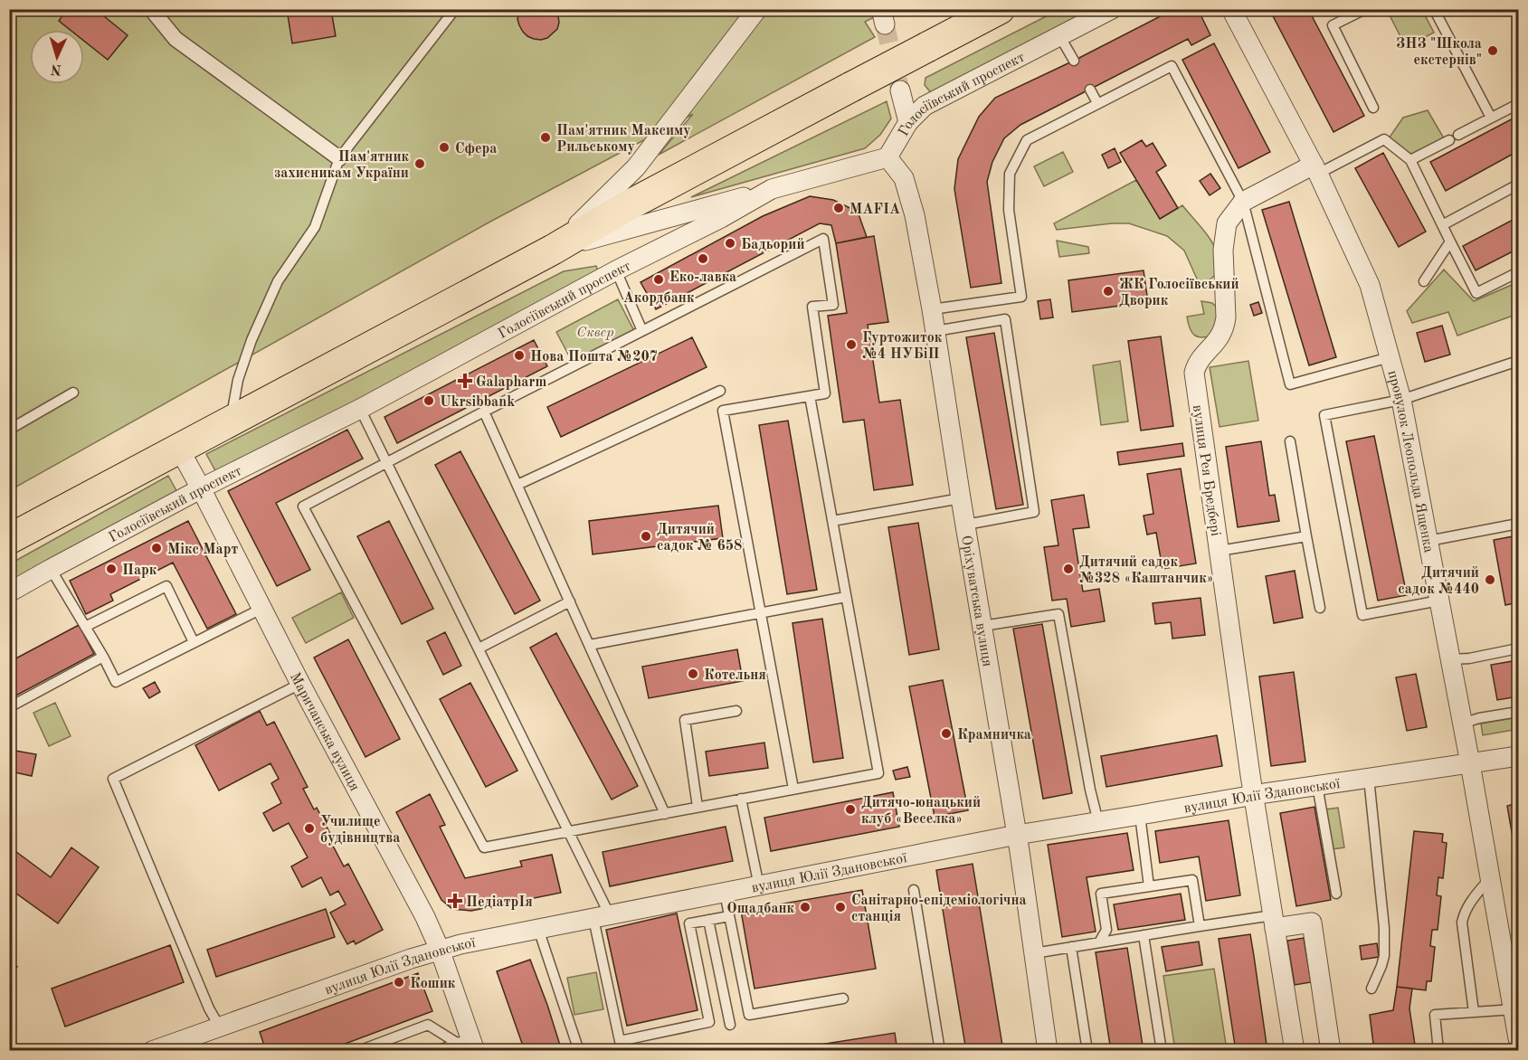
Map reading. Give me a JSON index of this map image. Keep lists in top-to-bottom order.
{
  "streets": {
    "street": [
      "Голосіївський проспект",
      "провулок Леопольда Ященка",
      "вулиця Рея Бредбері",
      "Оріхуватська вулиця",
      "Маричанська вулиця",
      "вулиця Юлії Здановської"
    ]
  },
  "crossings": [
    ["Голосіївський проспект", "Оріхуватська вулиця"],
    ["Голосіївський проспект", "Маричанська вулиця"],
    ["провулок Леопольда Ященка", "вулиця Рея Бредбері"],
    ["провулок Леопольда Ященка", "вулиця Юлії Здановської"],
    ["вулиця Рея Бредбері", "вулиця Юлії Здановської"],
    ["Оріхуватська вулиця", "вулиця Юлії Здановської"],
    ["Маричанська вулиця", "вулиця Юлії Здановської"]
  ],
  "parks": ["Сквер"],
  "places": {
    "other": [
      "ЗНЗ \"Школа екстернів\"",
      "Пам'ятник Максиму Рильському",
      "Сфера",
      "Пам'ятник захисникам України",
      "MAFIA",
      "Бадьорий",
      "Еко-лавка",
      "Акордбанк",
      "ЖК Голосіївський Дворик",
      "Гуртожиток №4 НУБіП",
      "Нова Пошта №207",
      "Ukrsibbank",
      "Дитячий садок № 658",
      "Мікс Март",
      "Парк",
      "Дитячий садок №328 «Каштанчик»",
      "Дитячий садок №440",
      "Котельня",
      "Крамничка",
      "Дитячо-юнацький клуб «Веселка»",
      "Училище будівництва",
      "Ощадбанк",
      "Санітарно-епідеміологічна станція",
      "Кошик"
    ],
    "health": ["Galapharm", "ПедіатрІя"]
  },
  "north": "bottom"
}
